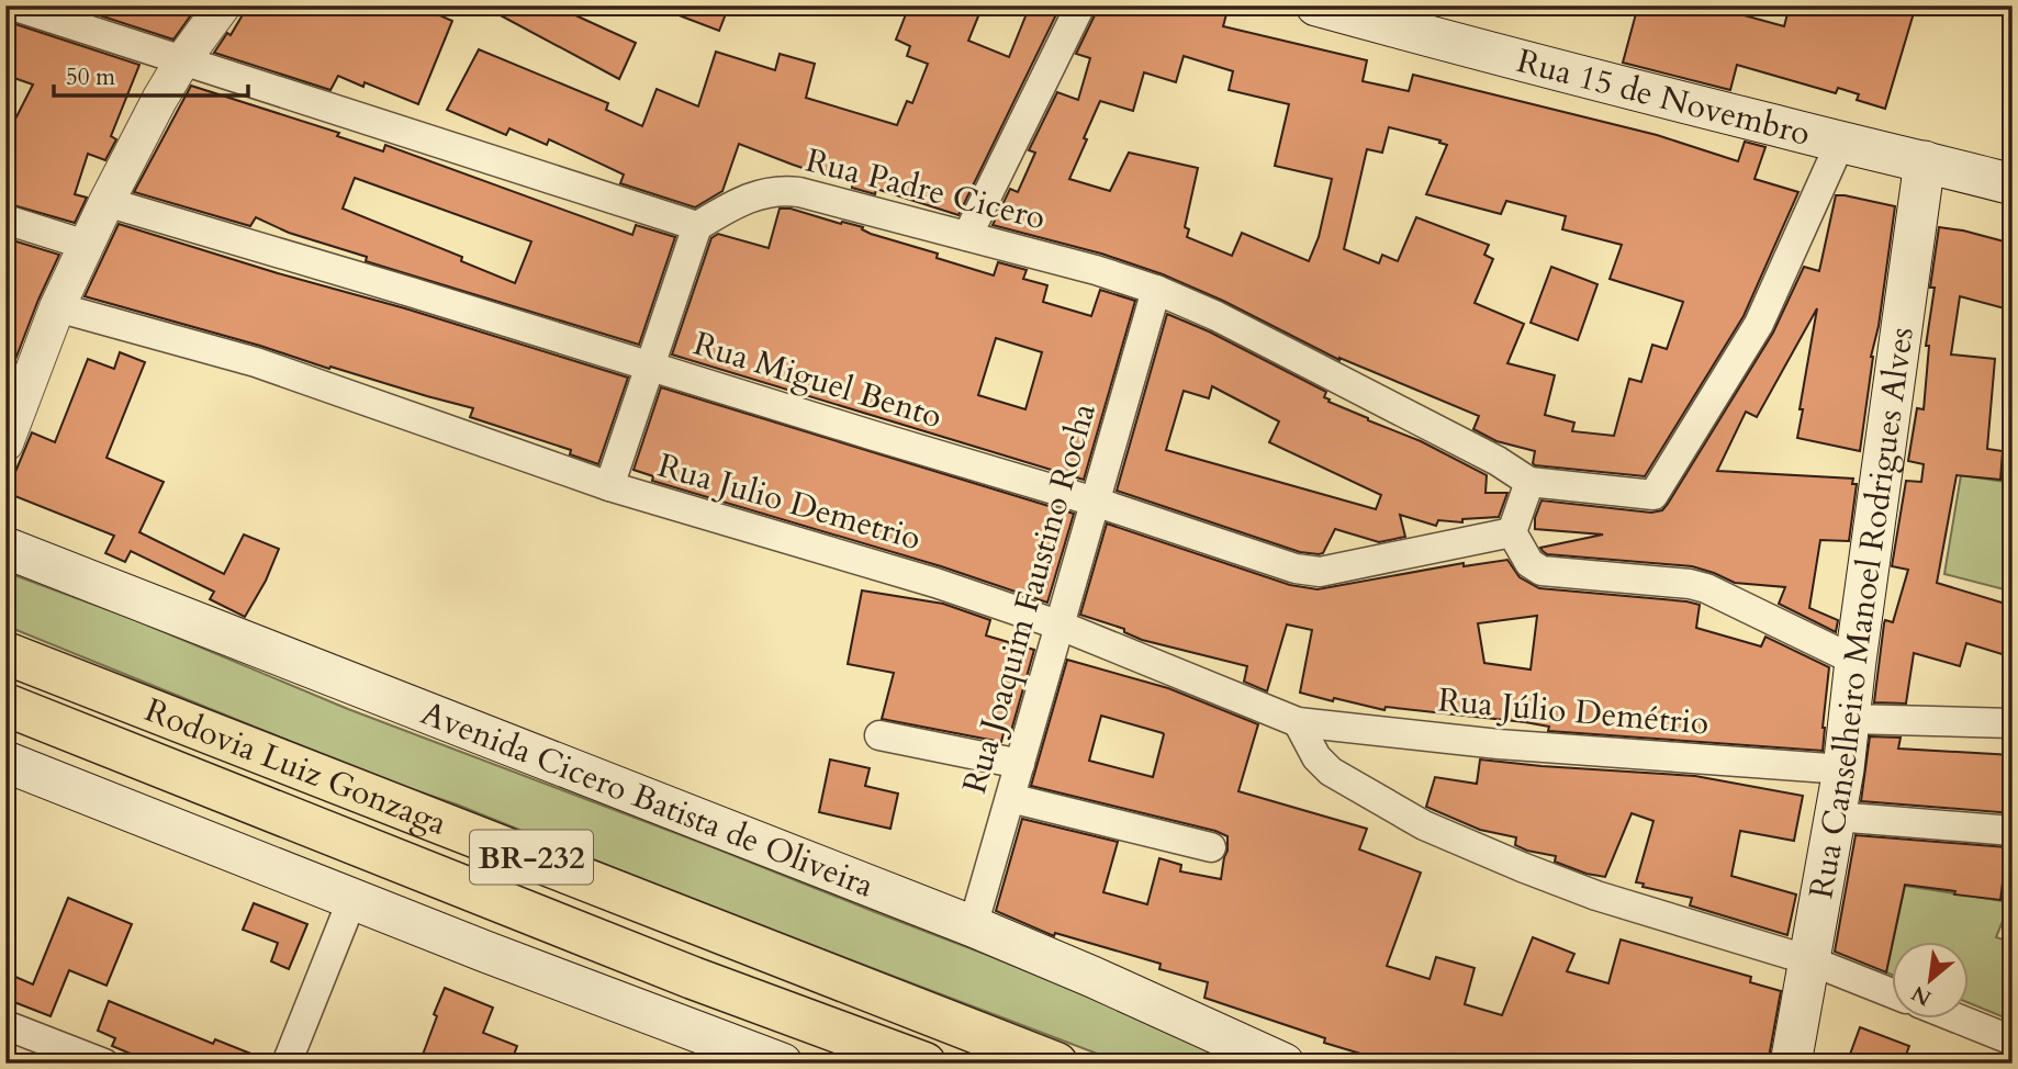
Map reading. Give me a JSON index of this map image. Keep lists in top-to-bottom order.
{
  "streets": {
    "highway": ["Rodovia Luiz Gonzaga", "BR-232"],
    "main road": ["Rua 15 de Novembro", "Rua Canselheiro Manoel Rodrigues Alves", "Avenida Cicero Batista de Oliveira"],
    "street": [
      "Rua Padre Cicero",
      "Rua Miguel Bento",
      "Rua Julio Demetrio",
      "Rua Joaquim Faustino Rocha",
      "Rua Júlio Demétrio"
    ]
  },
  "crossings": [
    ["Rua 15 de Novembro", "Rua Canselheiro Manoel Rodrigues Alves"],
    ["Rua Padre Cicero", "Rua Joaquim Faustino Rocha"],
    ["Rua Miguel Bento", "Rua Joaquim Faustino Rocha"],
    ["Rua Julio Demetrio", "Rua Joaquim Faustino Rocha"],
    ["Rua Julio Demetrio", "Rua Júlio Demétrio"],
    ["Rua Joaquim Faustino Rocha", "Avenida Cicero Batista de Oliveira"],
    ["Rua Canselheiro Manoel Rodrigues Alves", "Rua Júlio Demétrio"]
  ],
  "scale_bar": "50 m",
  "north": "bottom left"
}
